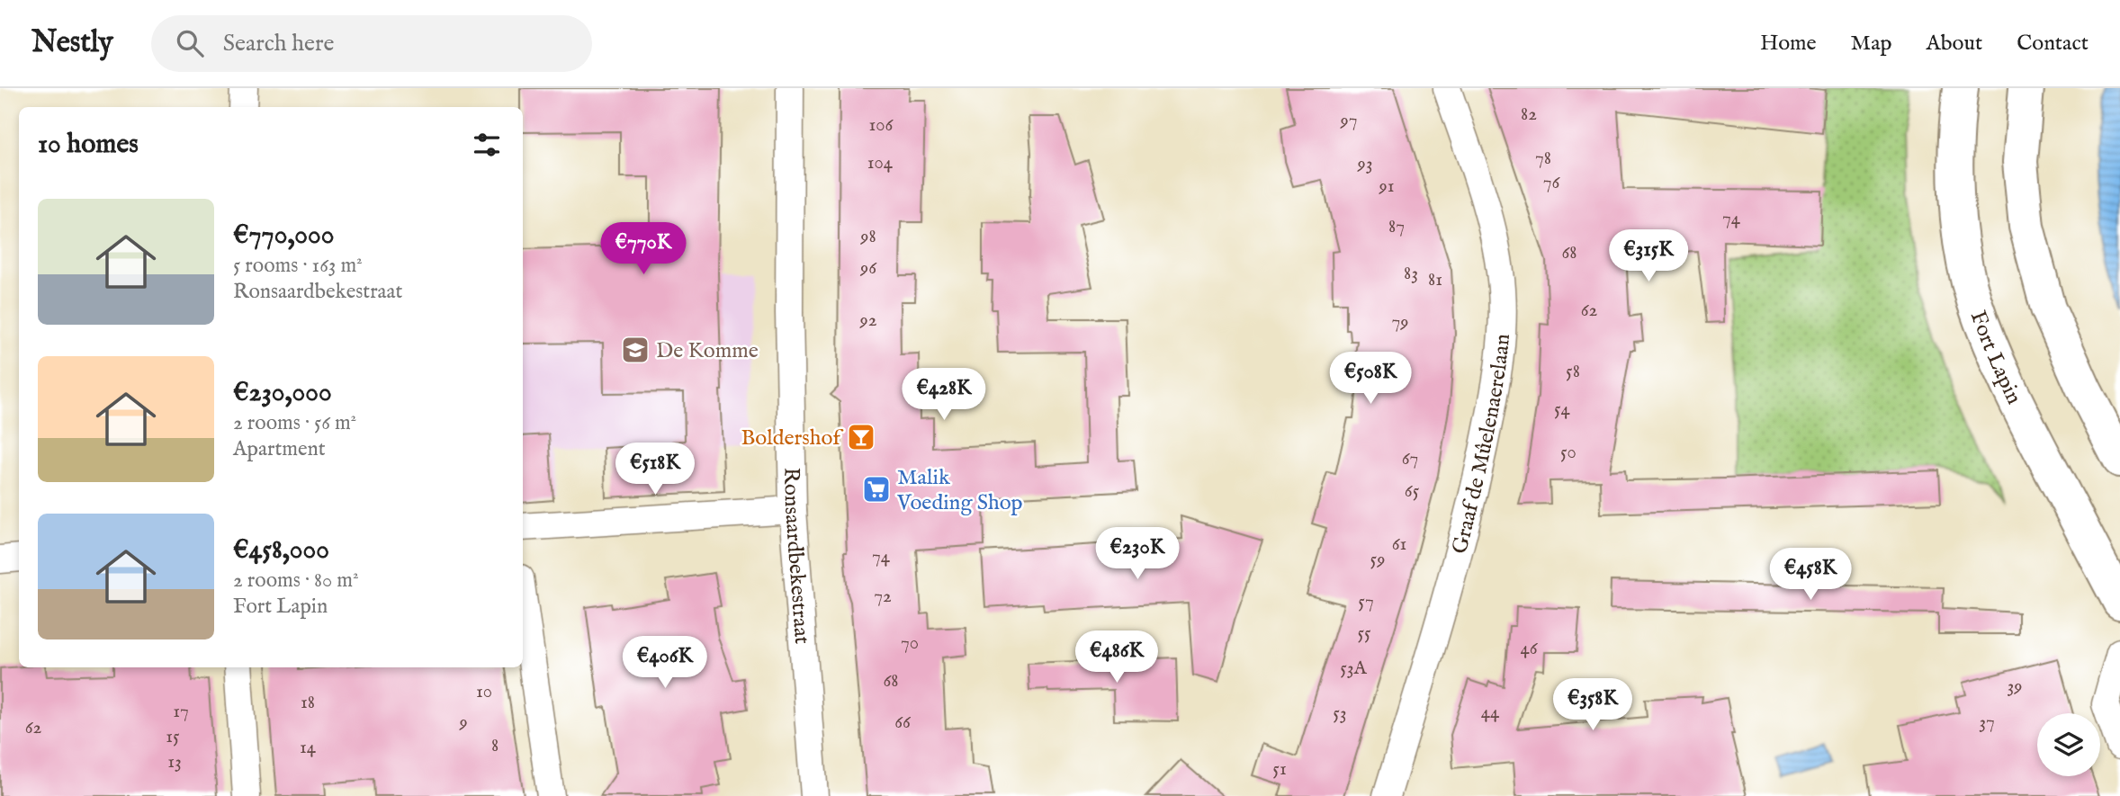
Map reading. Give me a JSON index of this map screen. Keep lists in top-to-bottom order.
{
  "streets": {
    "main road": ["Fort Lapin"],
    "street": ["Graaf de Mûelenaerelaan", "Ronsaardbekestraat"]
  },
  "places": {
    "school or university": ["De Komme"],
    "bar": ["Boldershof"],
    "supermarket": ["Malik Voeding Shop"]
  },
  "house_numbers": [
    "82",
    "97",
    "106",
    "78",
    "104",
    "93",
    "76",
    "91",
    "74",
    "87",
    "98",
    "68",
    "96",
    "83",
    "81",
    "62",
    "92",
    "79",
    "58",
    "54",
    "50",
    "67",
    "65",
    "61",
    "74",
    "59",
    "72",
    "57",
    "55",
    "70",
    "46",
    "53A",
    "68",
    "39",
    "10",
    "18",
    "17",
    "44",
    "53",
    "9",
    "66",
    "37",
    "62",
    "15",
    "8",
    "14",
    "13",
    "51"
  ],
  "page": {
    "header": "Nestly",
    "search": "Search here",
    "nav": [
      "Home",
      "Map",
      "About",
      "Contact"
    ],
    "heading": "10 homes",
    "list": [
      {
        "name": "€770,000",
        "note": "5 rooms · 163 m² · Ronsaardbekestraat"
      },
      {
        "name": "€230,000",
        "note": "2 rooms · 56 m² · Apartment"
      },
      {
        "name": "€458,000",
        "note": "2 rooms · 80 m² · Fort Lapin"
      }
    ],
    "price": [
      "€770K",
      "€315K",
      "€508K",
      "€428K",
      "€518K",
      "€230K",
      "€458K",
      "€486K",
      "€406K",
      "€358K"
    ]
  }
}
